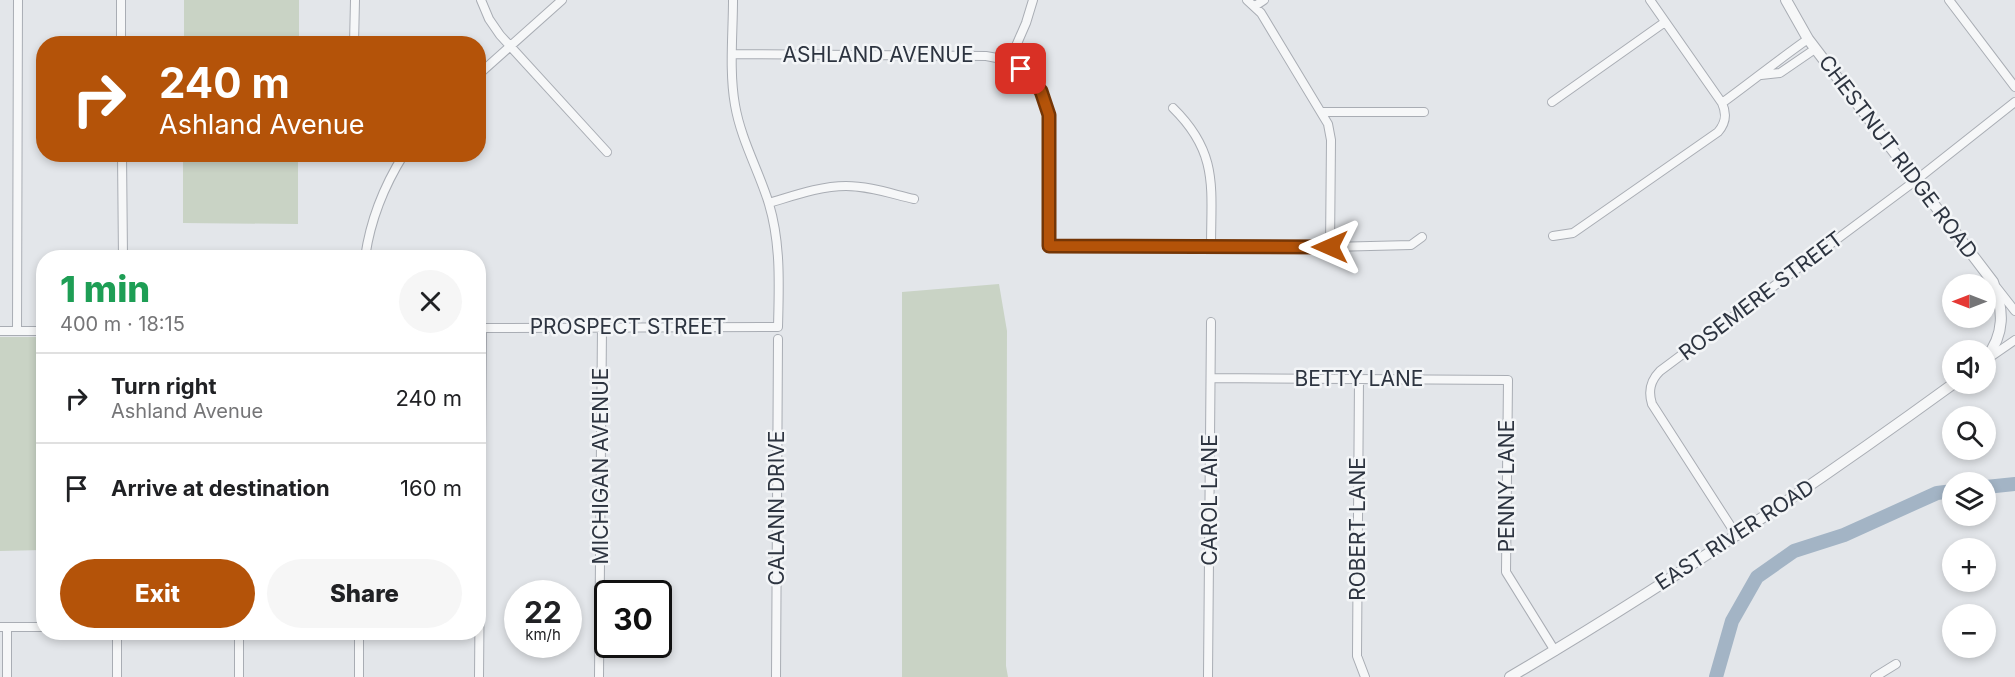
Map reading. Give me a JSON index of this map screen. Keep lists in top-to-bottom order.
{
  "streets": {
    "street": [
      "ASHLAND AVENUE",
      "CHESTNUT RIDGE ROAD",
      "ROSEMERE STREET",
      "PROSPECT STREET",
      "BETTY LANE",
      "MICHIGAN AVENUE",
      "PENNY LANE",
      "CAROL LANE",
      "CALANN DRIVE",
      "ROBERT LANE",
      "EAST RIVER ROAD"
    ]
  },
  "crossings": [
    ["CHESTNUT RIDGE ROAD", "ROSEMERE STREET"],
    ["ROSEMERE STREET", "EAST RIVER ROAD"],
    ["PROSPECT STREET", "MICHIGAN AVENUE"],
    ["BETTY LANE", "PENNY LANE"],
    ["BETTY LANE", "CAROL LANE"],
    ["BETTY LANE", "ROBERT LANE"],
    ["PENNY LANE", "EAST RIVER ROAD"]
  ],
  "north": "left",
  "page": {
    "turn": ["240 m", "Ashland Avenue"],
    "heading": ["1 min", "400 m · 18:15"],
    "map_buttons": ["+", "−"],
    "list": [
      {
        "name": "Turn right",
        "note": "Ashland Avenue",
        "value": "240 m"
      },
      {
        "name": "Arrive at destination",
        "value": "160 m"
      }
    ],
    "buttons": ["Exit", "Share"],
    "speed": "22 km/h",
    "limit": "30"
  }
}
